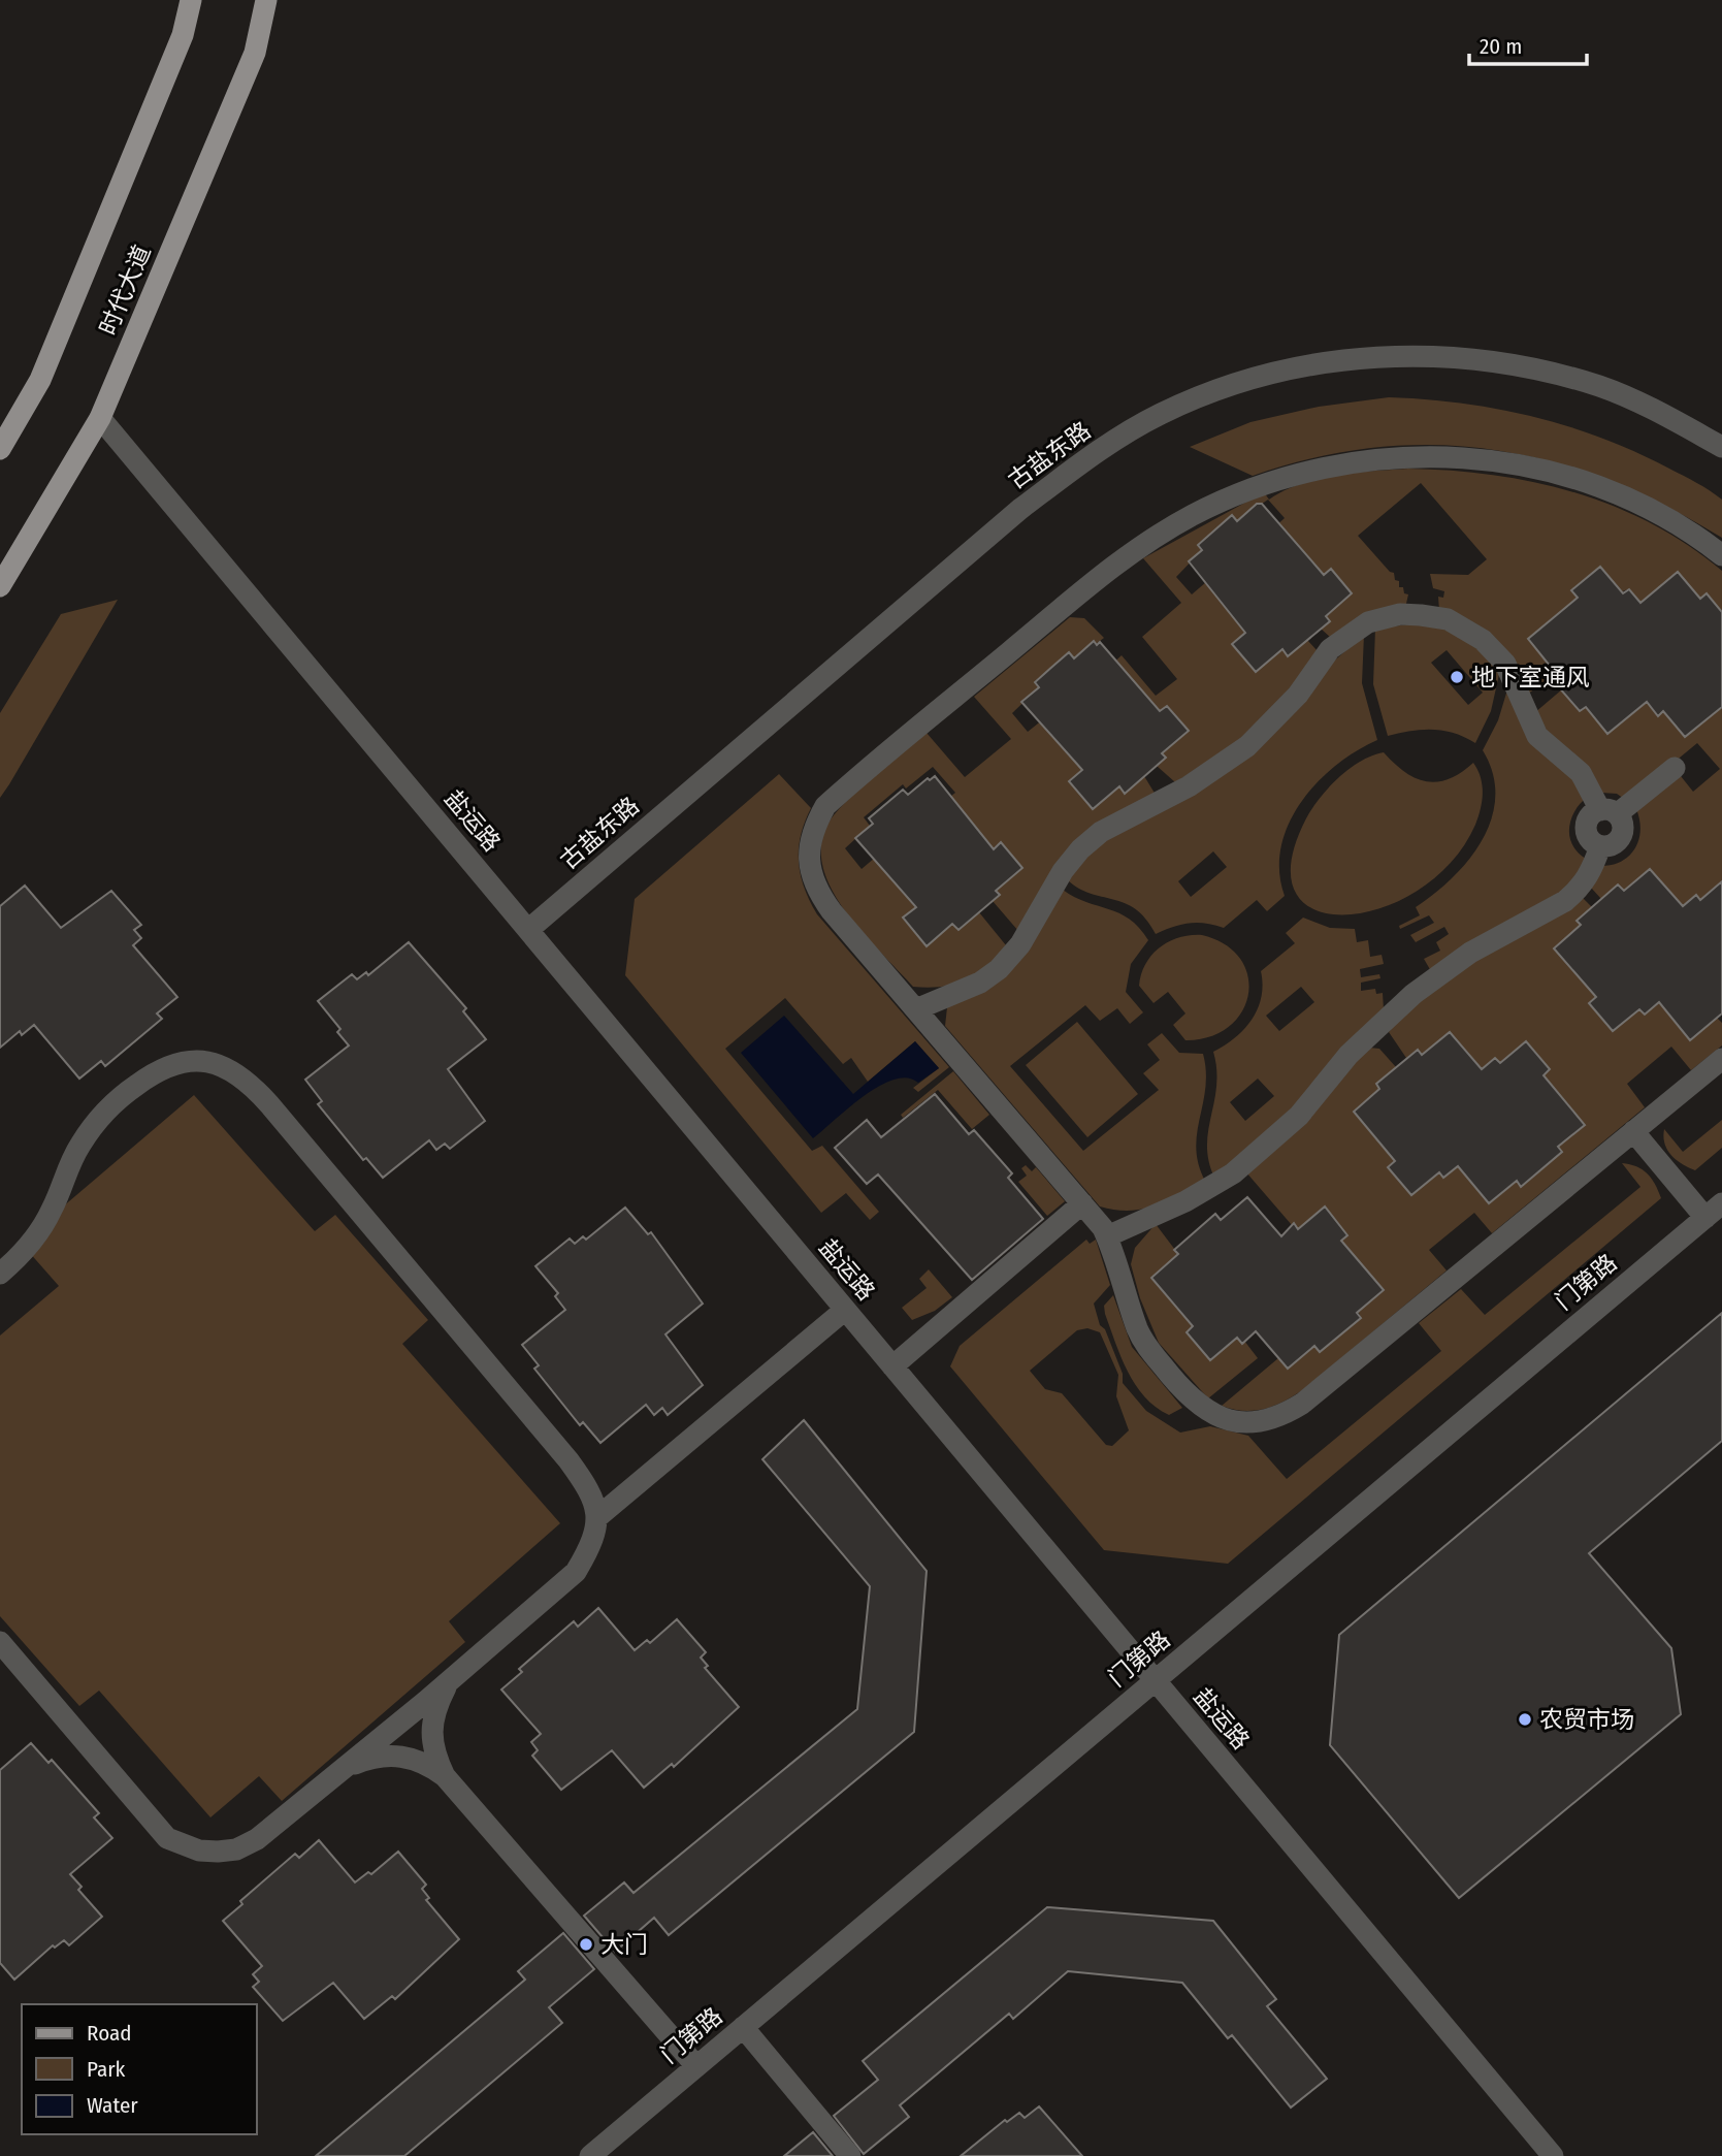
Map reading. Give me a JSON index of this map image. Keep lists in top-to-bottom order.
{
  "streets": {
    "main road": ["时代大道"],
    "street": ["古盐东路", "盐运路", "门第路"]
  },
  "crossings": [
    ["时代大道", "盐运路"],
    ["古盐东路", "盐运路"],
    ["盐运路", "门第路"]
  ],
  "places": ["地下室通风", "农贸市场", "大门"],
  "legend": ["Road", "Park", "Water"],
  "scale_bar": "20 m"
}
